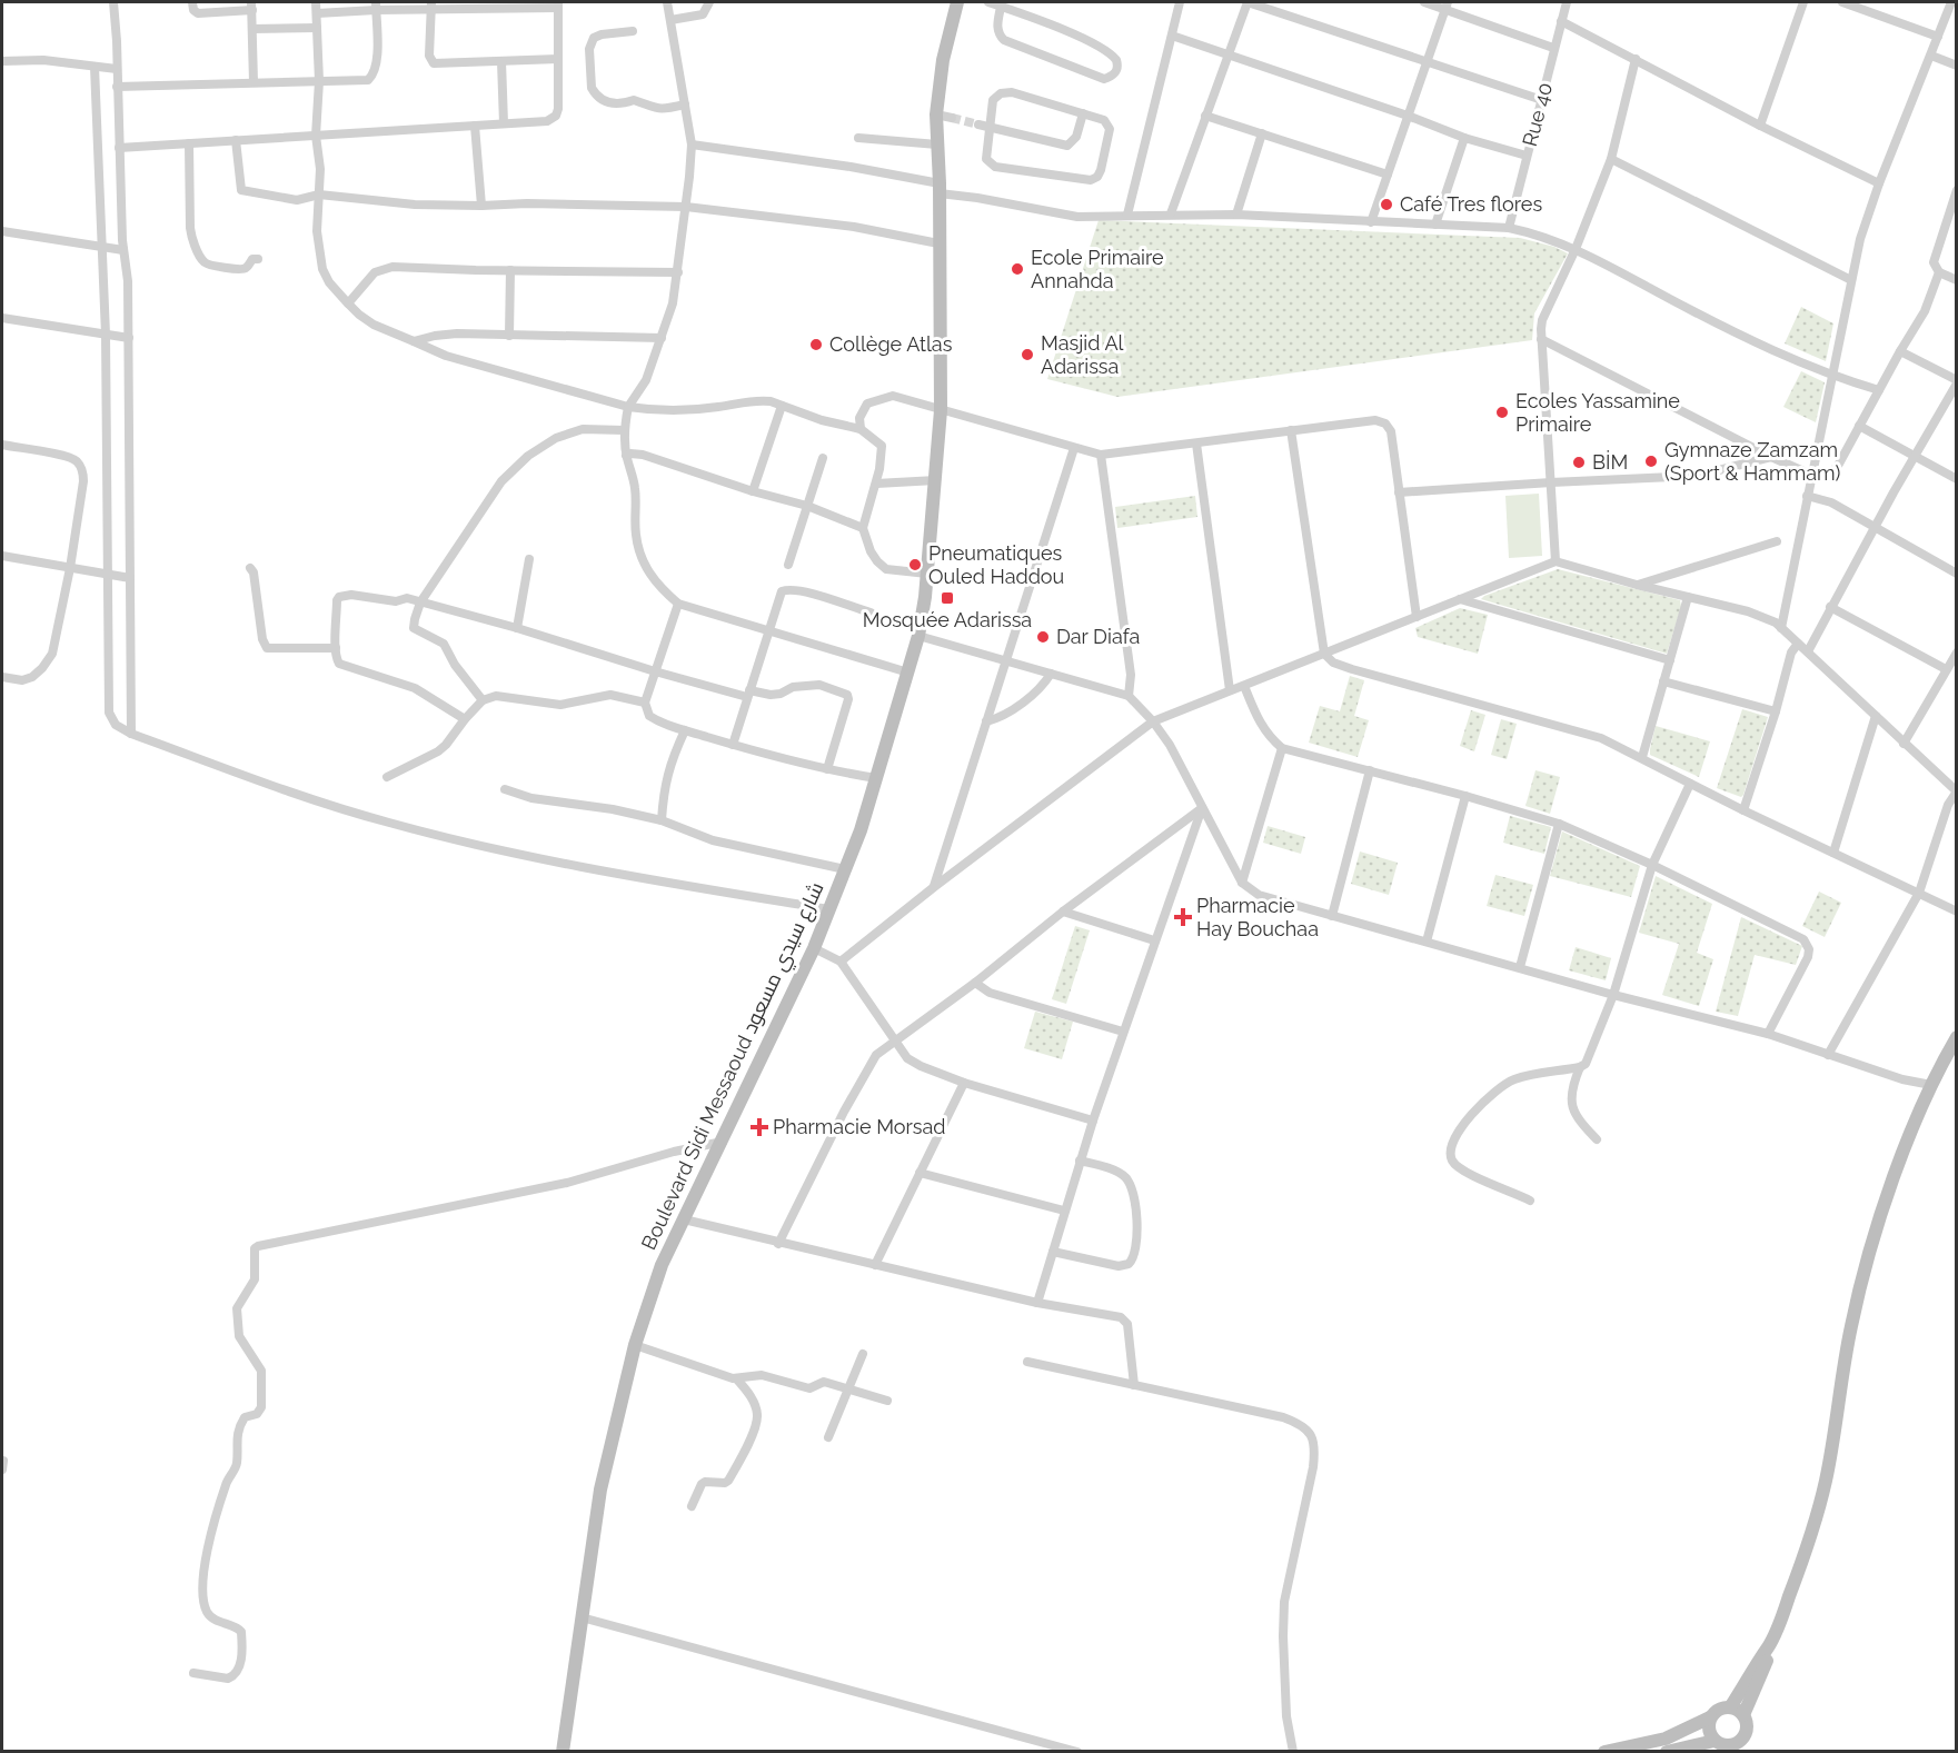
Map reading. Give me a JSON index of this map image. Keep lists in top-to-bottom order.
{
  "streets": {
    "street": ["Rue 40", "Boulevard Sidi Messaoud شارع سيدي مسعود"]
  },
  "places": {
    "other": [
      "Café Tres flores",
      "Ecole Primaire Annahda",
      "Collège Atlas",
      "Masjid Al Adarissa",
      "Ecoles Yassamine Primaire",
      "Gymnaze Zamzam (Sport & Hammam)",
      "BİM",
      "Pneumatiques Ouled Haddou",
      "Dar Diafa"
    ],
    "transit": ["Mosquée Adarissa"],
    "health": ["Pharmacie Hay Bouchaa", "Pharmacie Morsad"]
  }
}
